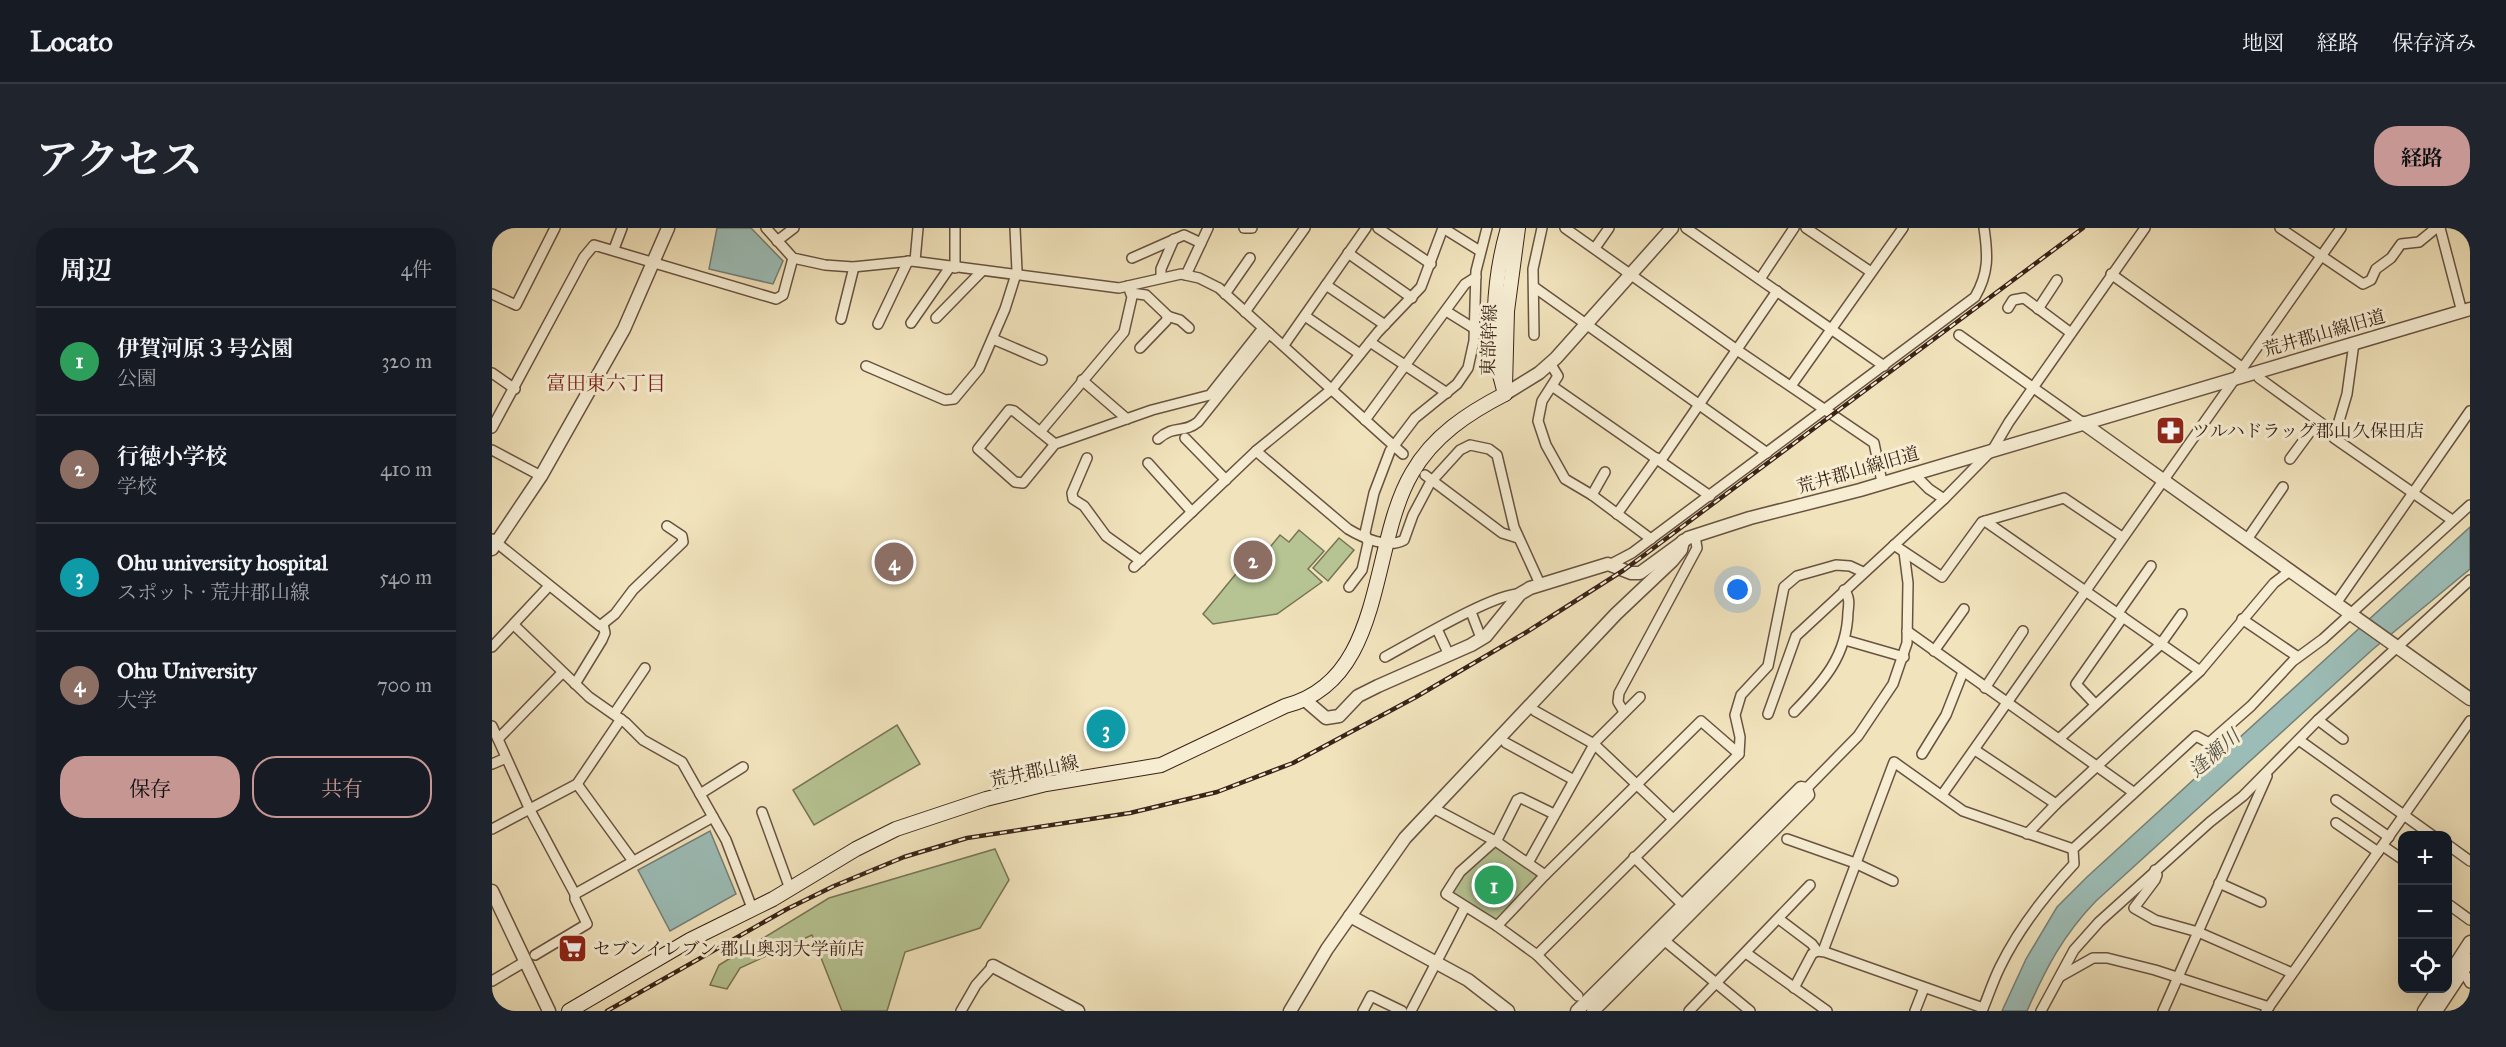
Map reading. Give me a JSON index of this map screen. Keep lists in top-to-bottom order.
{
  "streets": {
    "main road": ["東部幹線", "荒井郡山線"],
    "street": ["荒井郡山線旧道"]
  },
  "crossings": [
    ["東部幹線", "荒井郡山線"]
  ],
  "districts": ["富田東六丁目"],
  "water": ["逢瀬川"],
  "places": {
    "pharmacy": ["ツルハドラッグ郡山久保田店"],
    "supermarket": ["セブンイレブン 郡山奥羽大学前店"]
  },
  "page": {
    "header": "Locato",
    "nav": ["地図", "経路", "保存済み"],
    "title": "アクセス",
    "buttons": [
      "経路",
      ["保存", "共有"]
    ],
    "heading": ["周辺", "4件"],
    "list": [
      {
        "mark": "1",
        "name": "伊賀河原３号公園",
        "note": "公園",
        "value": "320 m"
      },
      {
        "mark": "2",
        "name": "行徳小学校",
        "note": "学校",
        "value": "410 m"
      },
      {
        "mark": "3",
        "name": "Ohu university hospital",
        "note": "スポット · 荒井郡山線",
        "value": "540 m"
      },
      {
        "mark": "4",
        "name": "Ohu University",
        "note": "大学",
        "value": "700 m"
      }
    ],
    "pins": [
      "2",
      "4",
      "3",
      "1"
    ],
    "map_buttons": ["+", "−"]
  }
}
